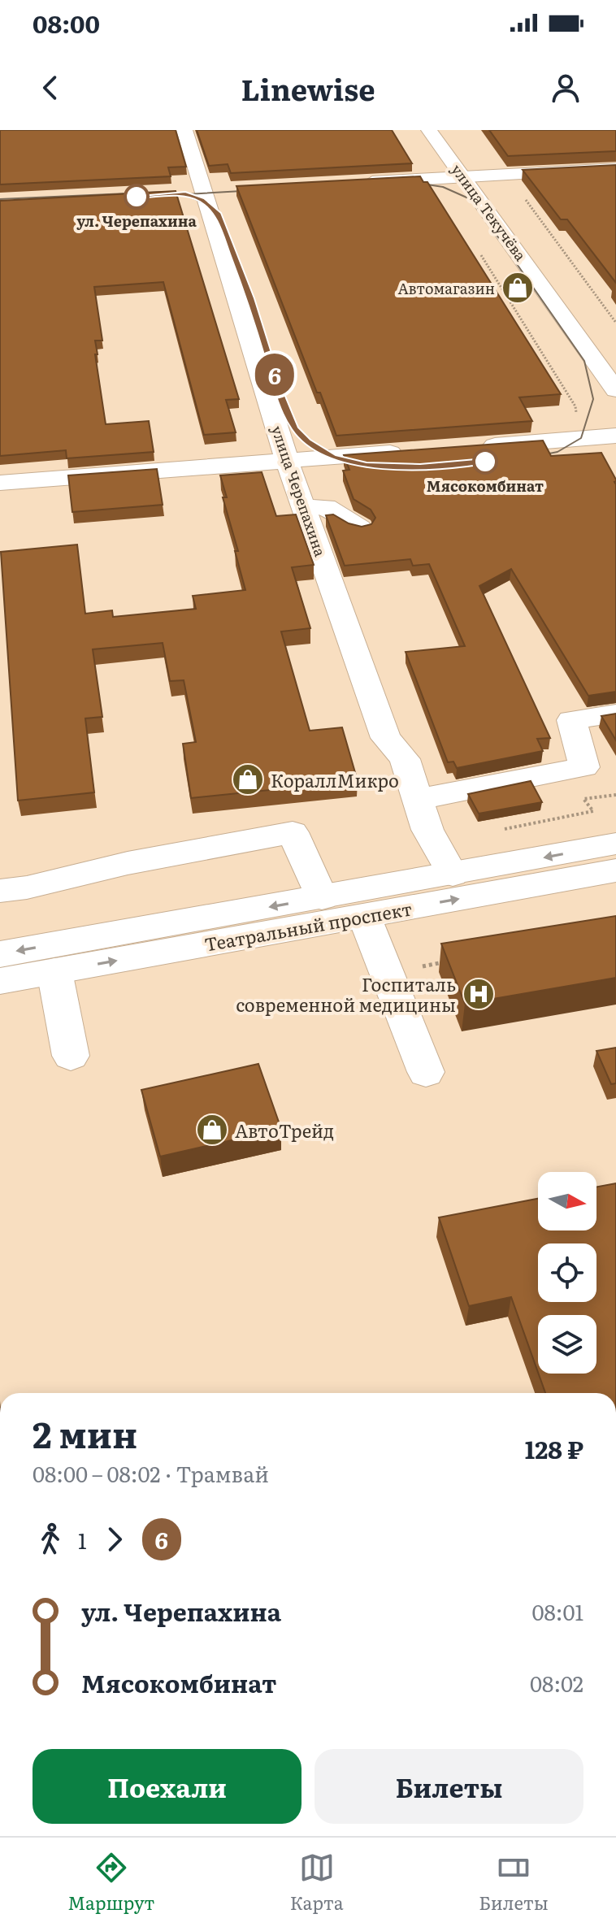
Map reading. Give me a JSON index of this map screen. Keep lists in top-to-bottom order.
{
  "streets": {
    "street": ["улица Текучёва", "улица Черепахина", "Театральный проспект"]
  },
  "crossings": [
    ["улица Черепахина", "Театральный проспект"]
  ],
  "places": {
    "other": ["ул. Черепахина", "Мясокомбинат"],
    "shop": ["Автомагазин", "КораллМикро", "АвтоТрейд"],
    "hospital": ["Госпиталь современной медицины"]
  },
  "lines": ["tram line 6"],
  "north": "right",
  "page": {
    "status": "08:00",
    "header": "Linewise",
    "on_map": "6",
    "heading": ["2 мин", "08:00 – 08:02 · Трамвай", "128 ₽"],
    "legs": ["1", "6"],
    "list": [
      {
        "name": "ул. Черепахина",
        "value": "08:01"
      },
      {
        "name": "Мясокомбинат",
        "value": "08:02"
      }
    ],
    "buttons": ["Поехали", "Билеты"],
    "tabs": ["Маршрут", "Карта", "Билеты"]
  }
}
